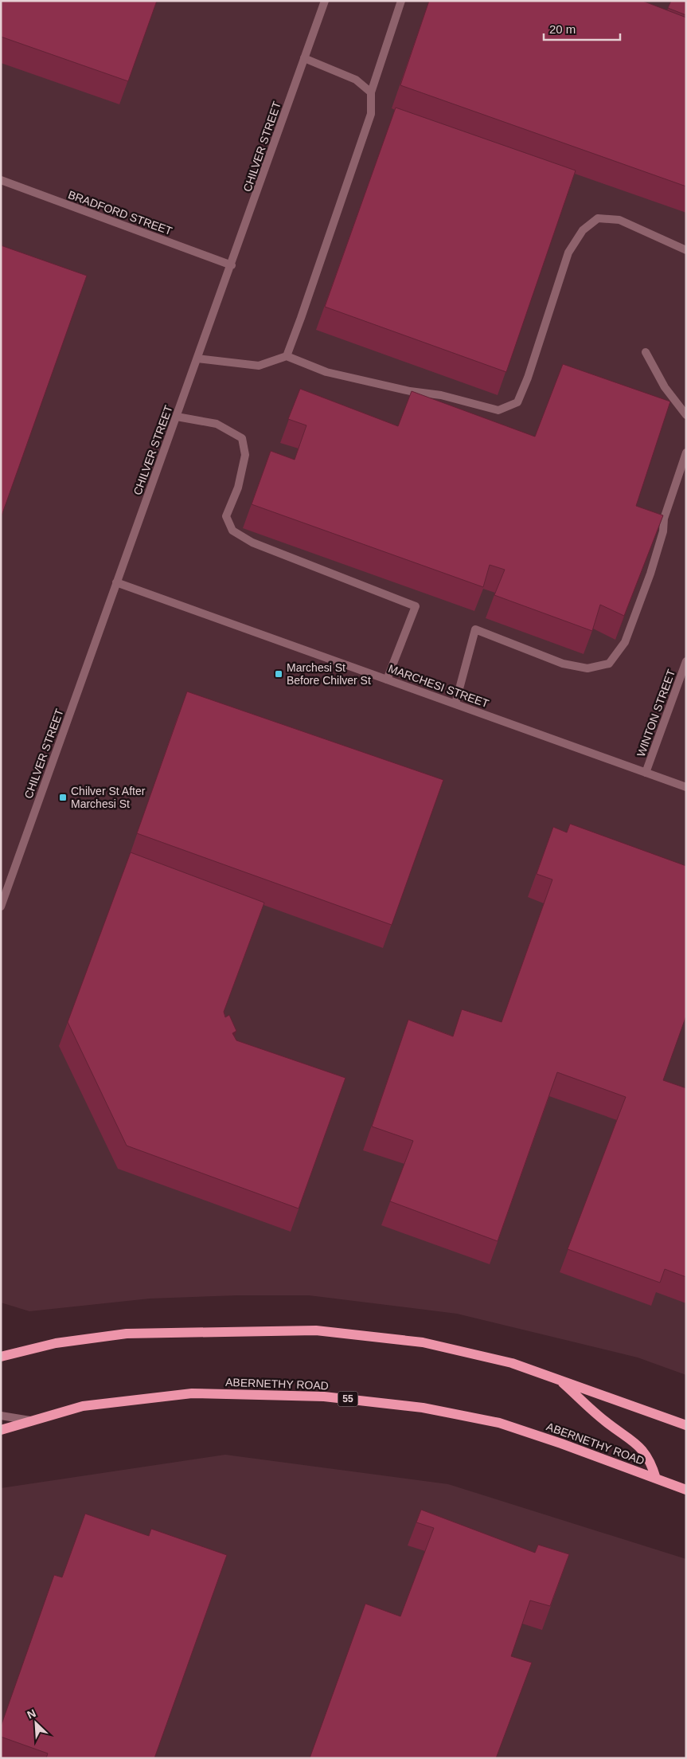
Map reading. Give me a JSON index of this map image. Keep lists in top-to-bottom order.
{
  "streets": {
    "main road": ["ABERNETHY ROAD", "55"],
    "street": [
      "CHILVER STREET",
      "BRADFORD STREET",
      "MARCHESI STREET",
      "WINTON STREET"
    ]
  },
  "crossings": [
    ["CHILVER STREET", "BRADFORD STREET"],
    ["CHILVER STREET", "MARCHESI STREET"],
    ["MARCHESI STREET", "WINTON STREET"]
  ],
  "places": {
    "transit": ["Marchesi St Before Chilver St", "Chilver St After Marchesi St"]
  },
  "scale_bar": "20 m",
  "north": "top left"
}
